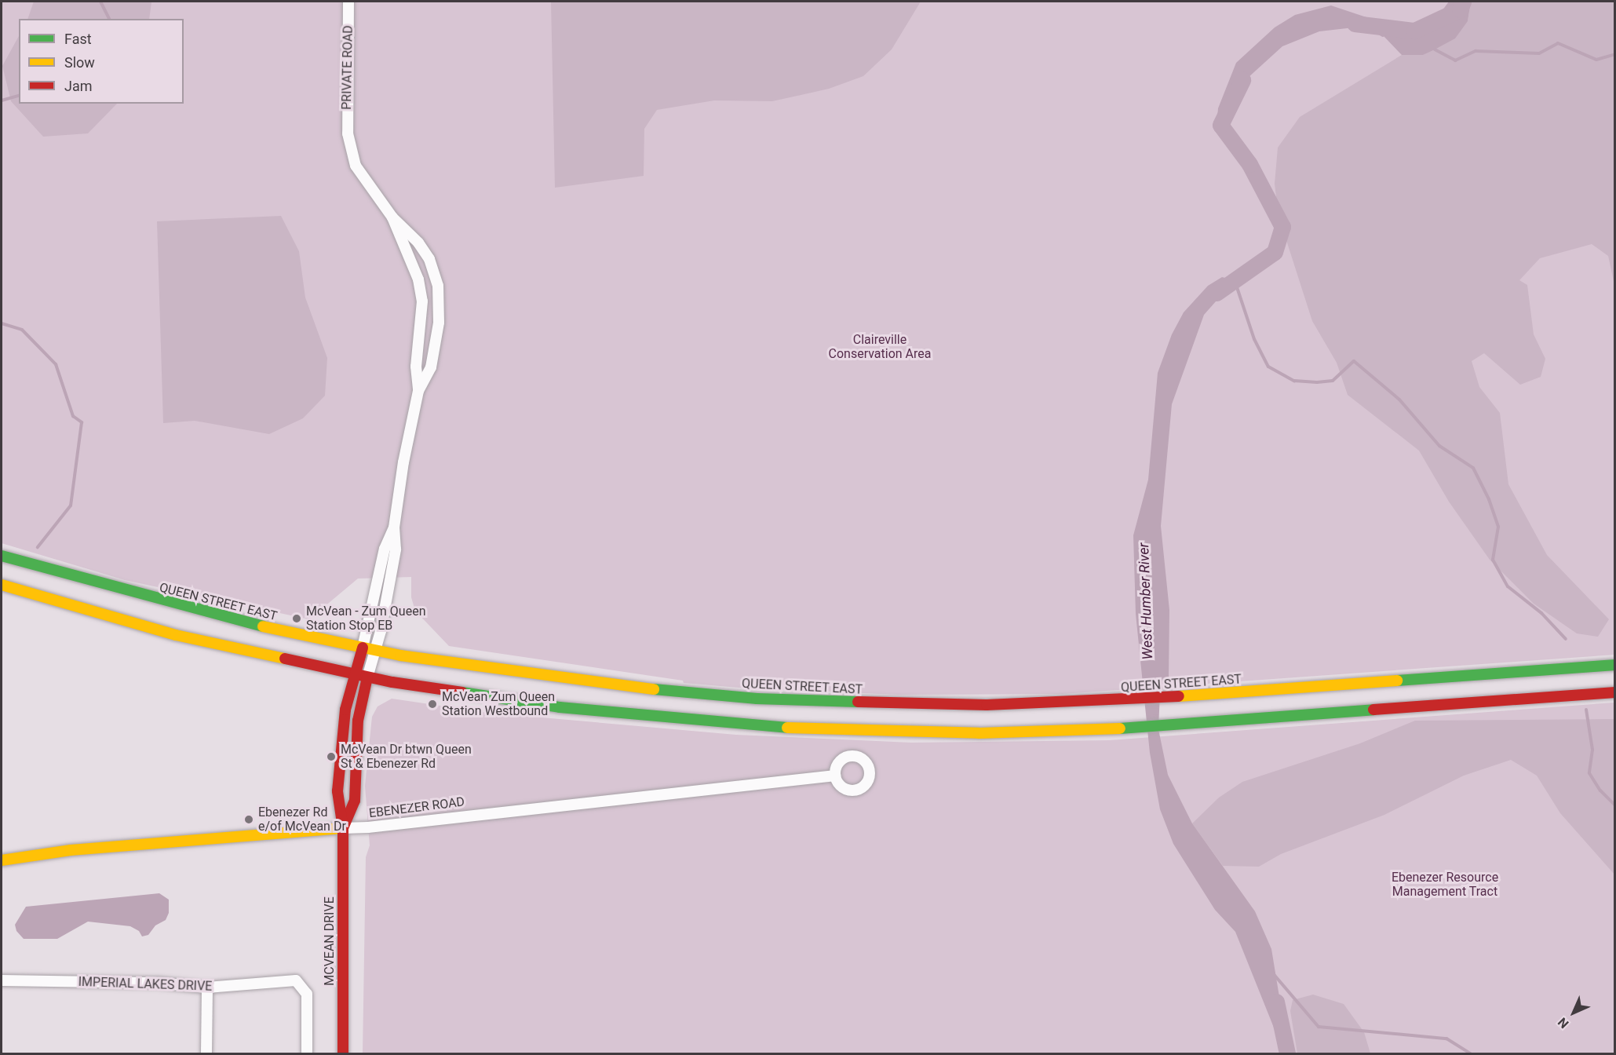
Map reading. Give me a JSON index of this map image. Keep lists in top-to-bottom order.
{
  "streets": {
    "main road": ["QUEEN STREET EAST", "EBENEZER ROAD", "MCVEAN DRIVE"],
    "street": ["PRIVATE ROAD", "IMPERIAL LAKES DRIVE"]
  },
  "crossings": [
    ["QUEEN STREET EAST", "MCVEAN DRIVE"],
    ["EBENEZER ROAD", "MCVEAN DRIVE"]
  ],
  "water": ["West Humber River"],
  "parks": ["Claireville Conservation Area", "Ebenezer Resource Management Tract"],
  "places": [
    "McVean - Zum Queen Station Stop EB",
    "McVean Zum Queen Station Westbound",
    "McVean Dr btwn Queen St & Ebenezer Rd",
    "Ebenezer Rd e/of McVean Dr"
  ],
  "legend": ["Fast", "Slow", "Jam"],
  "north": "bottom left"
}
